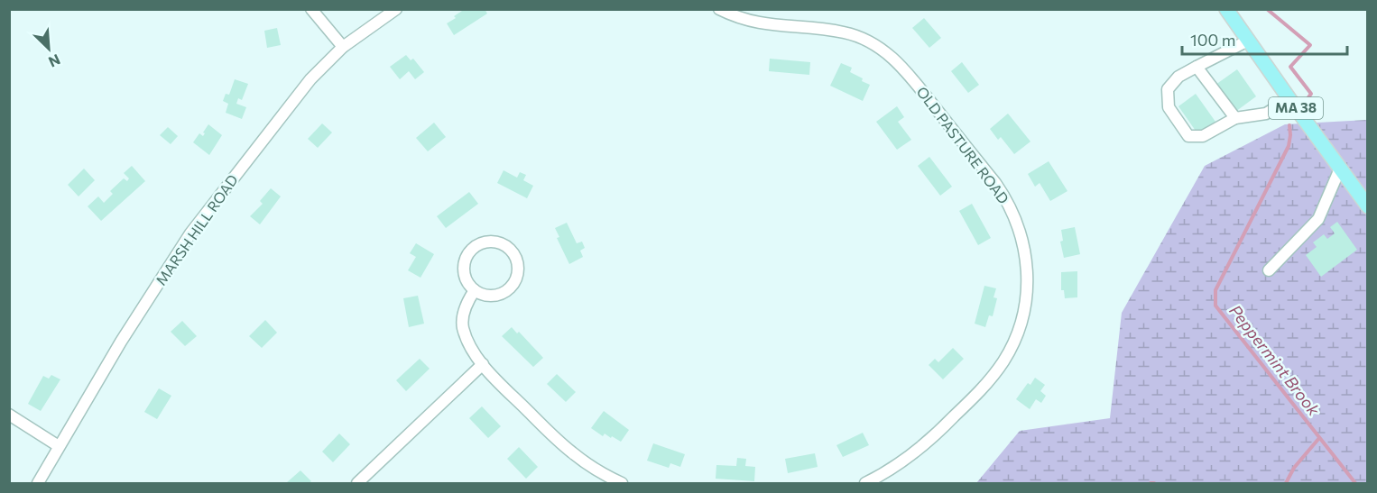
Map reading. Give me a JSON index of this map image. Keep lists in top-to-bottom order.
{
  "streets": {
    "main road": ["MA 38"],
    "street": ["OLD PASTURE ROAD", "MARSH HILL ROAD"]
  },
  "water": ["Peppermint Brook"],
  "scale_bar": "100 m",
  "north": "bottom right"
}
